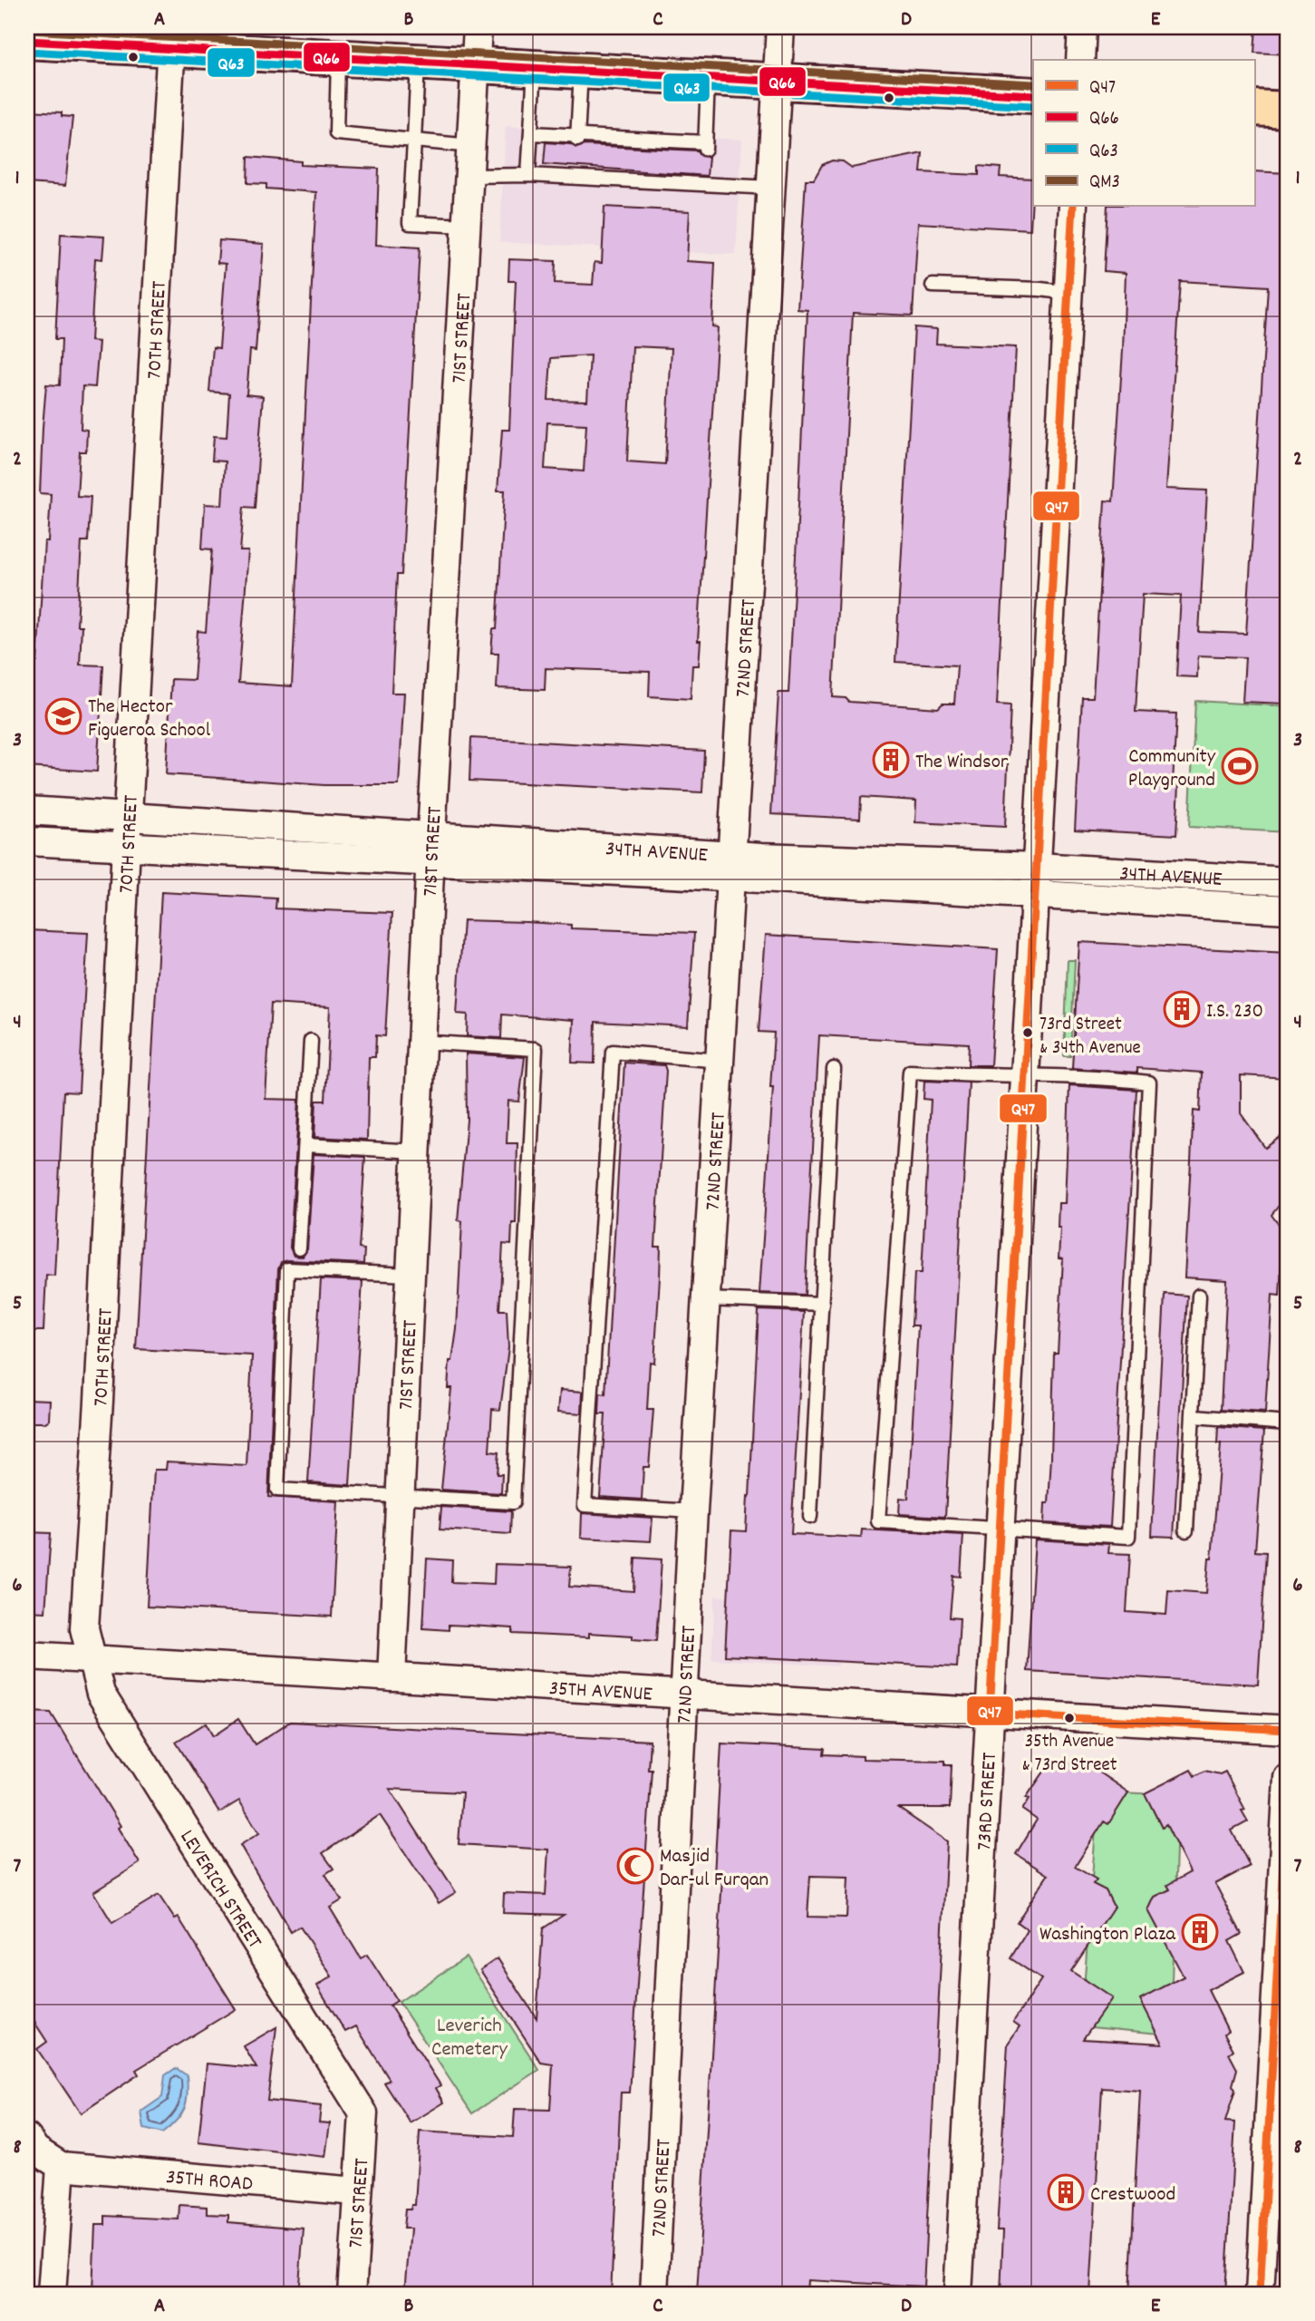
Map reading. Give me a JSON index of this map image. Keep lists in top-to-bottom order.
{
  "streets": {
    "street": [
      "70TH STREET",
      "71ST STREET",
      "72ND STREET",
      "34TH AVENUE",
      "35TH AVENUE",
      "73RD STREET",
      "LEVERICH STREET",
      "35TH ROAD"
    ]
  },
  "crossings": [
    ["70TH STREET", "34TH AVENUE"],
    ["70TH STREET", "35TH AVENUE"],
    ["70TH STREET", "LEVERICH STREET"],
    ["71ST STREET", "34TH AVENUE"],
    ["71ST STREET", "35TH AVENUE"],
    ["71ST STREET", "LEVERICH STREET"],
    ["71ST STREET", "35TH ROAD"],
    ["72ND STREET", "34TH AVENUE"],
    ["72ND STREET", "35TH AVENUE"],
    ["34TH AVENUE", "73RD STREET"],
    ["35TH AVENUE", "73RD STREET"],
    ["35TH AVENUE", "LEVERICH STREET"]
  ],
  "parks": ["Leverich Cemetery"],
  "places": {
    "school or university": ["The Hector Figueroa School"],
    "building": [
      "The Windsor",
      "I.S. 230",
      "Washington Plaza",
      "Crestwood"
    ],
    "sports": ["Community Playground"],
    "other": ["73rd Street & 34th Avenue", "35th Avenue & 73rd Street"],
    "mosque": ["Masjid Dar-ul Furqan"]
  },
  "lines": [
    "transit line QM3",
    "transit line Q66",
    "transit line Q63",
    "transit line Q47"
  ],
  "legend": [
    "Q47",
    "Q66",
    "Q63",
    "QM3"
  ],
  "grid": {
    "columns": [
      "A",
      "B",
      "C",
      "D",
      "E"
    ],
    "rows": [
      "1",
      "2",
      "3",
      "4",
      "5",
      "6",
      "7",
      "8"
    ]
  }
}
